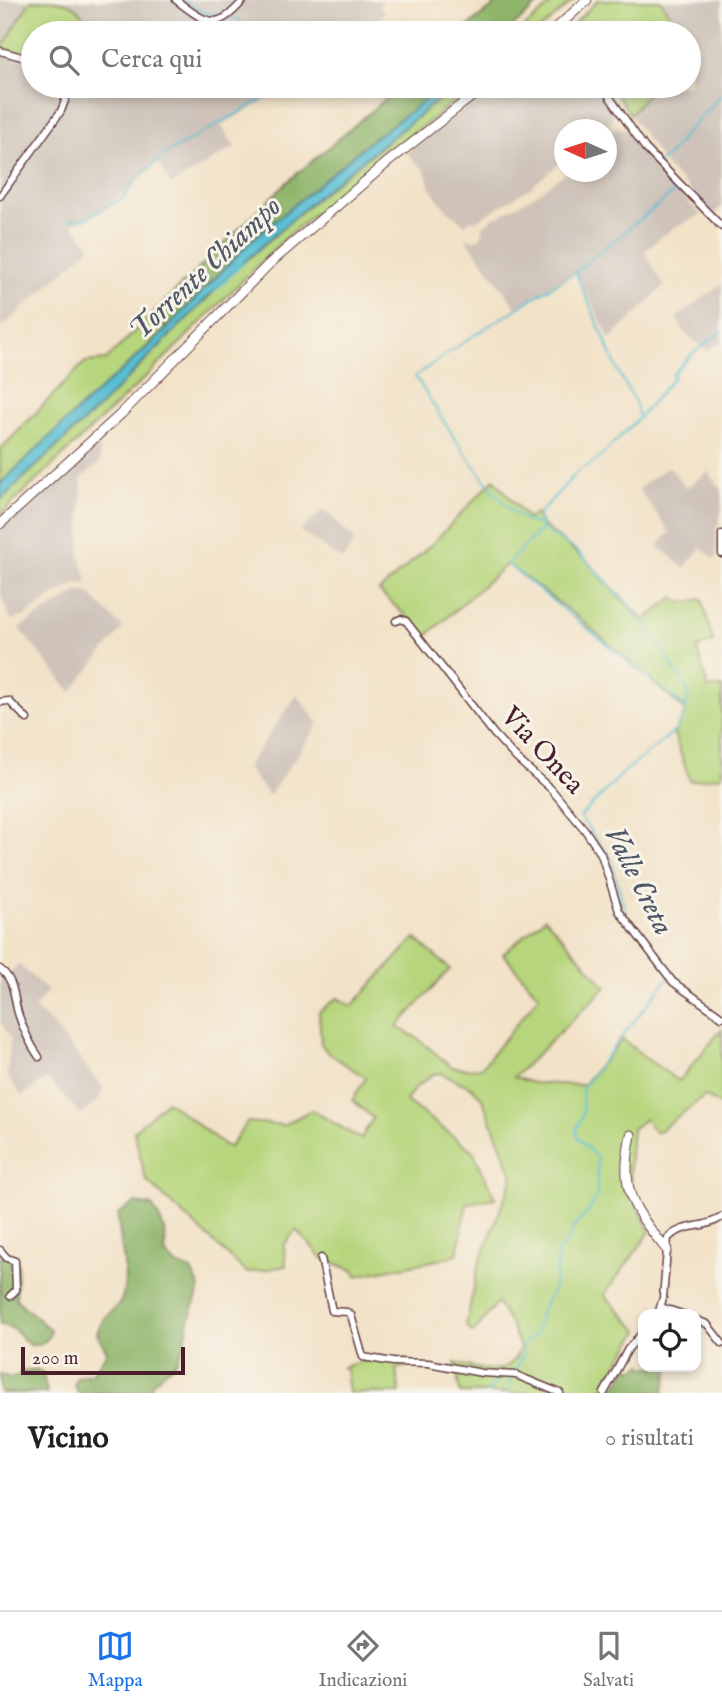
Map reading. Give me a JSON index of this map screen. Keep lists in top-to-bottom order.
{
  "streets": {
    "street": ["Via Onea"]
  },
  "water": ["Torrente Chiampo", "Valle Creta"],
  "scale_bar": "200 m",
  "north": "left",
  "page": {
    "search": "Cerca qui",
    "scale": "200 m",
    "heading": ["Vicino", "0 risultati"],
    "nav": ["Mappa", "Indicazioni", "Salvati"]
  }
}
